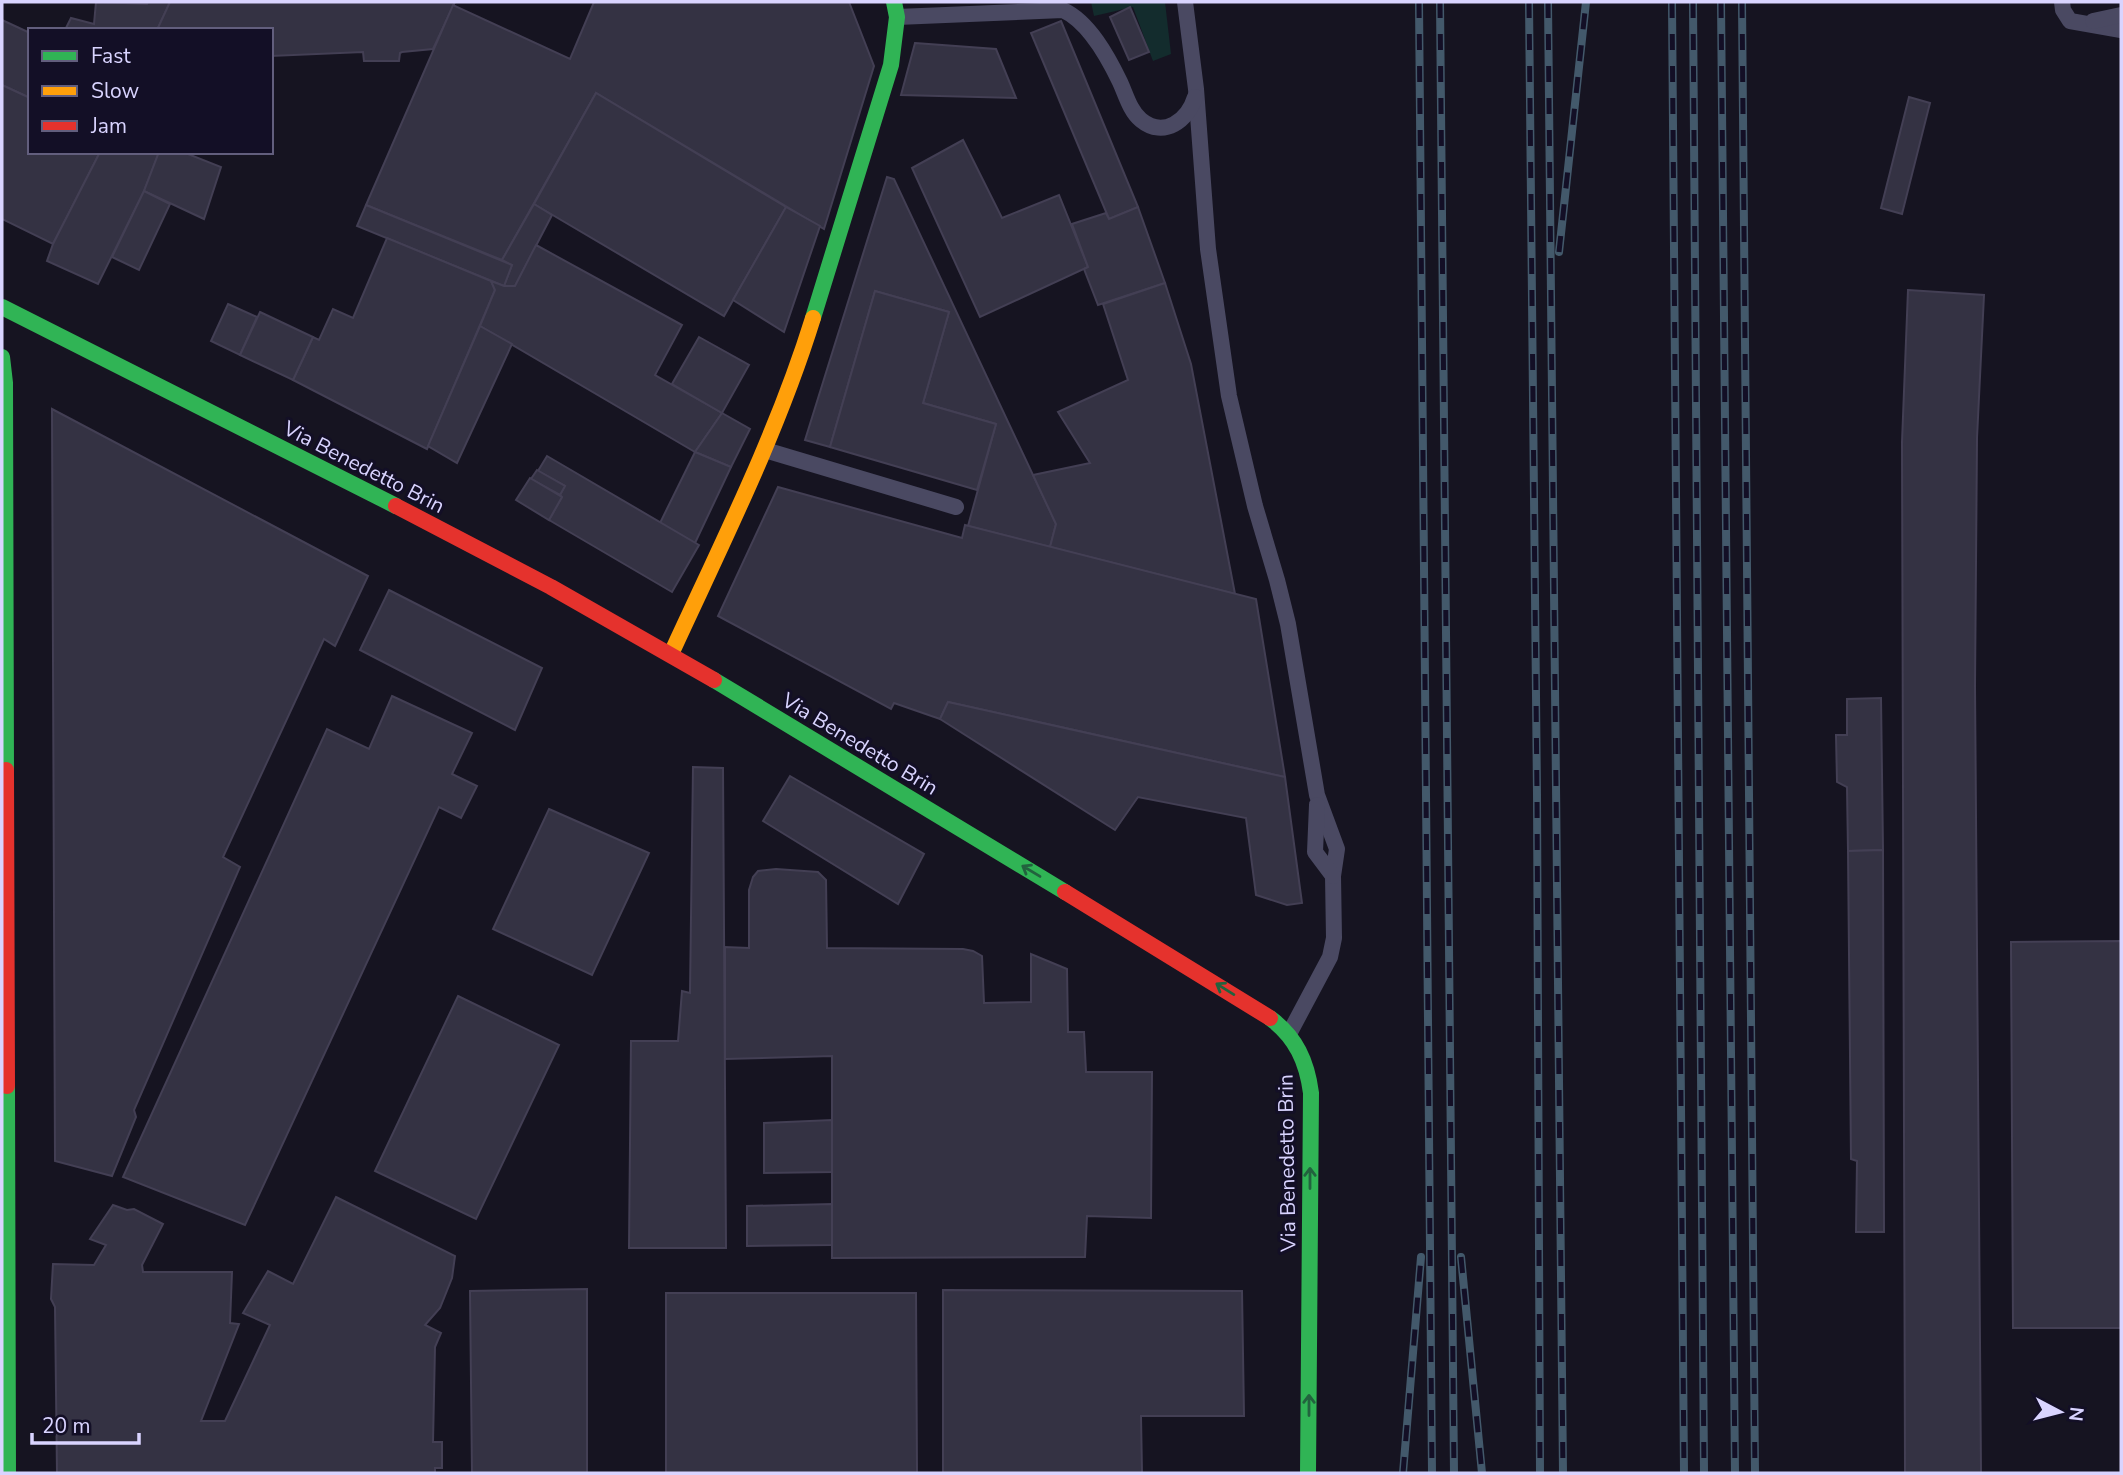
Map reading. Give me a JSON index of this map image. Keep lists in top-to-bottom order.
{
  "streets": {
    "street": ["Via Benedetto Brin"]
  },
  "one_way": ["Via Benedetto Brin"],
  "legend": ["Fast", "Slow", "Jam"],
  "scale_bar": "20 m",
  "north": "right"
}
